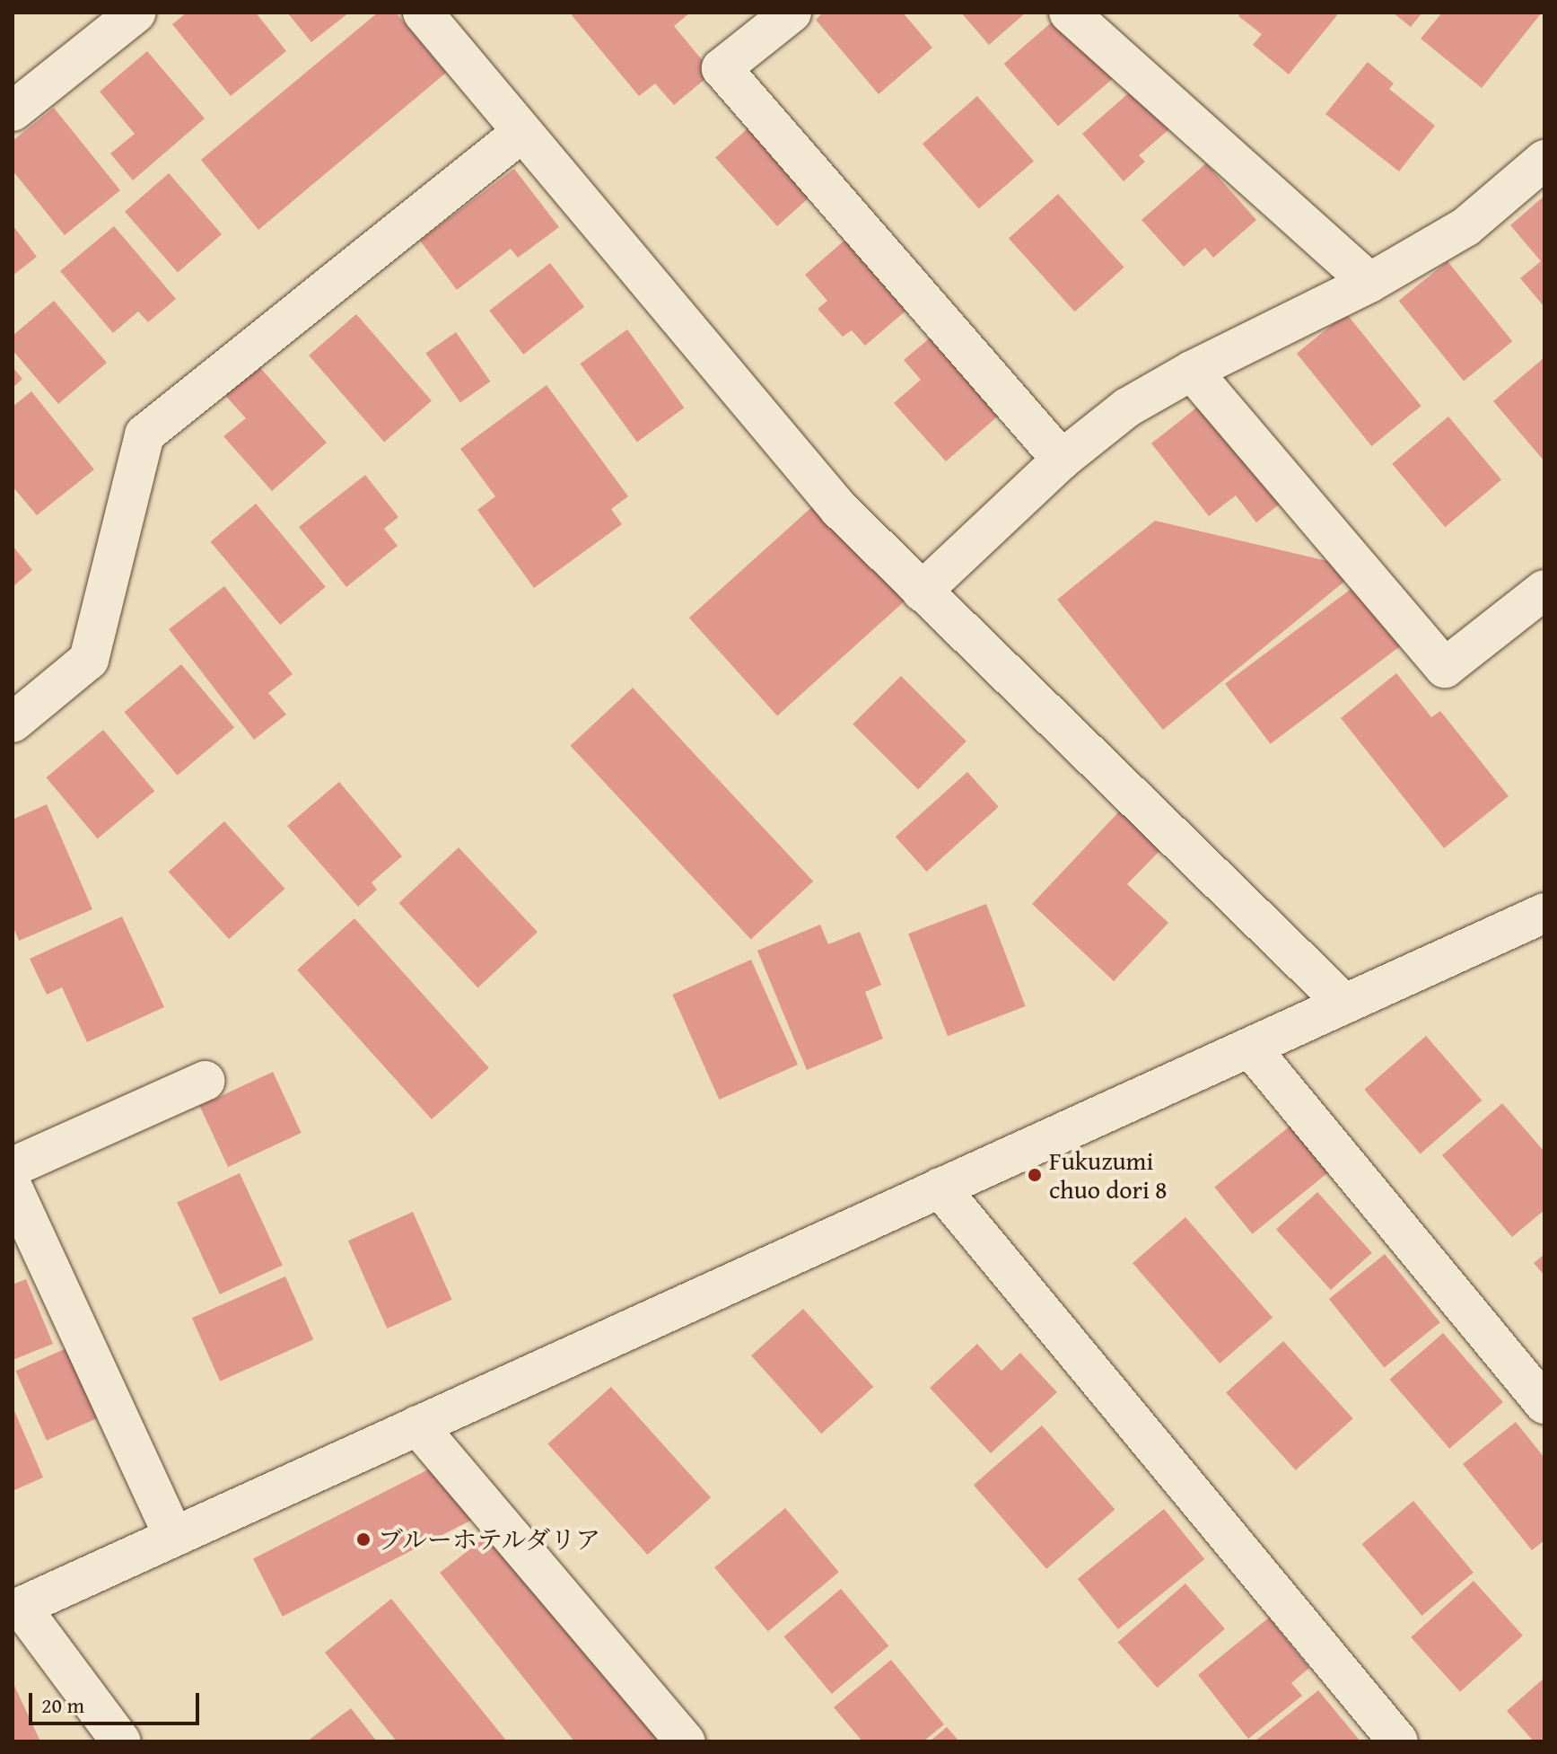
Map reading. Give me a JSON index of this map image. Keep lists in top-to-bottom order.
{
  "places": ["Fukuzumi chuo dori 8", "ブルーホテルダリア"],
  "scale_bar": "20 m"
}
